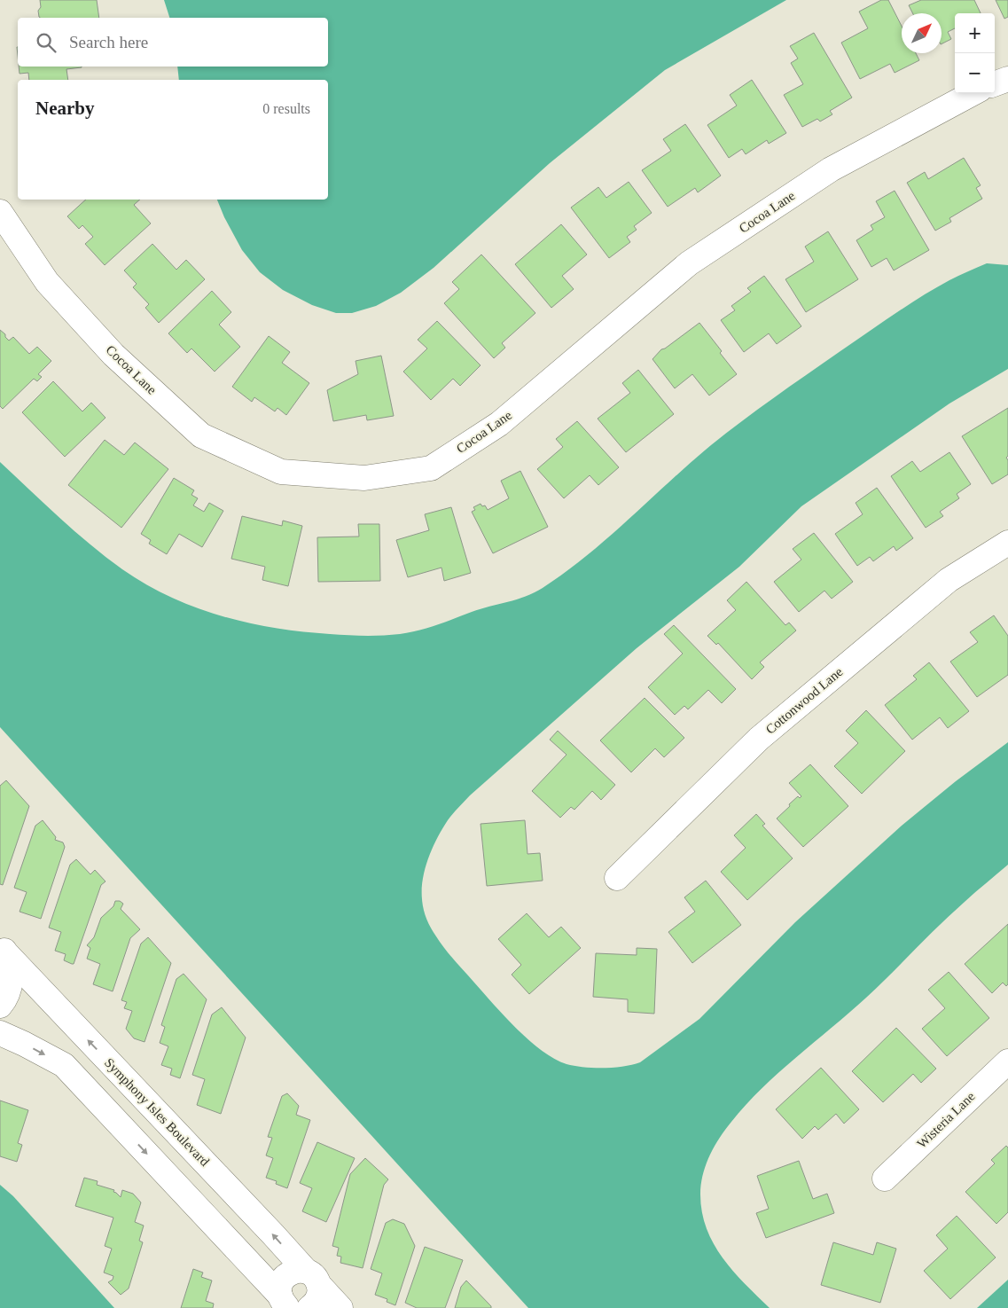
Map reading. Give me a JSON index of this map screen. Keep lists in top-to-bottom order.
{
  "streets": {
    "street": [
      "Cocoa Lane",
      "Cottonwood Lane",
      "Symphony Isles Boulevard",
      "Wisteria Lane"
    ]
  },
  "north": "top right",
  "page": {
    "map_buttons": ["+", "−"],
    "search": "Search here",
    "heading": ["Nearby", "0 results"]
  }
}
